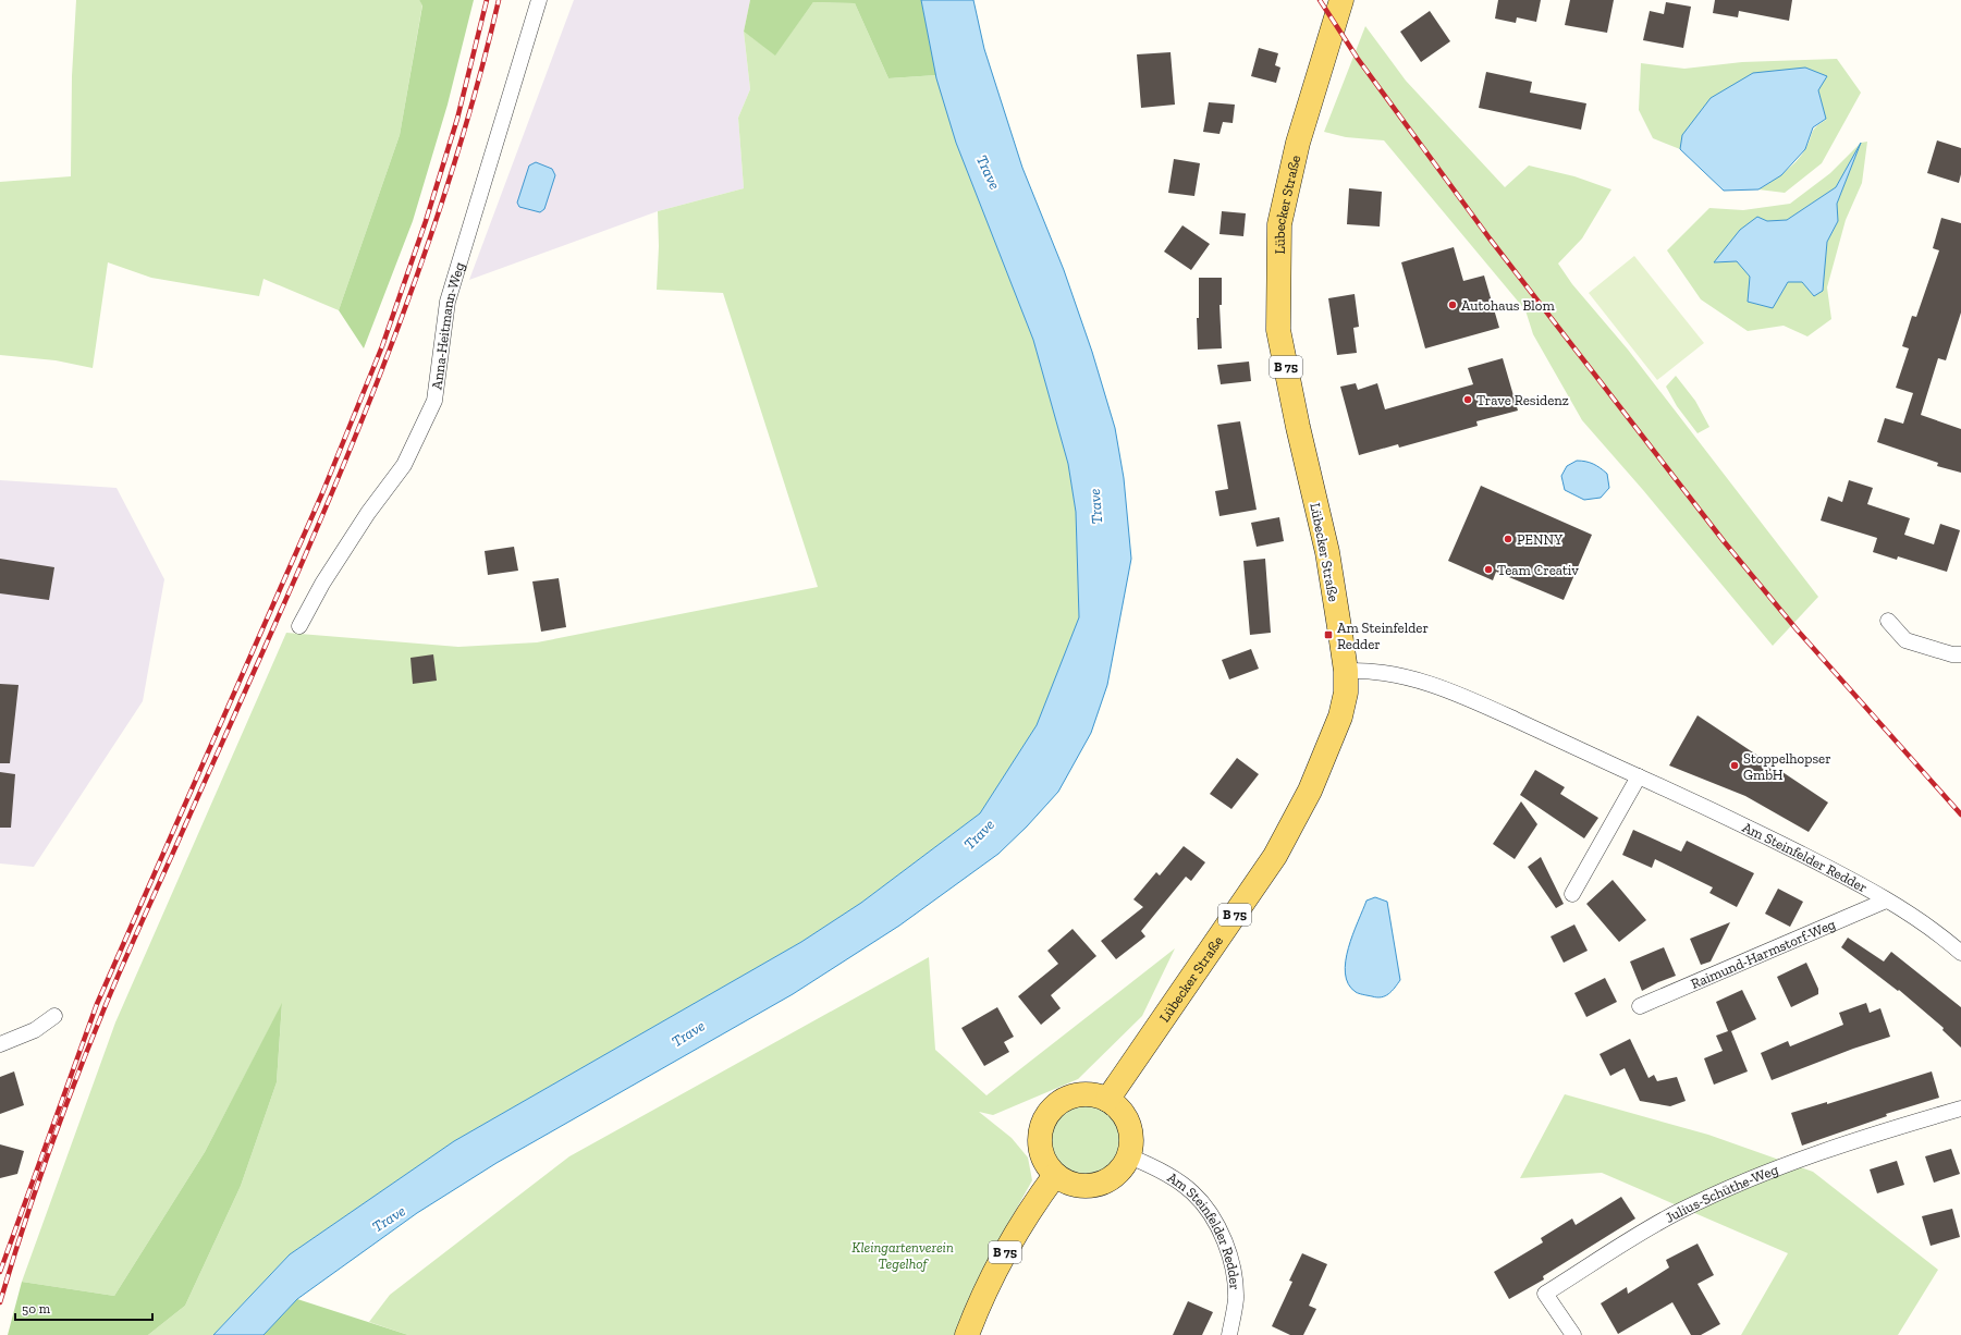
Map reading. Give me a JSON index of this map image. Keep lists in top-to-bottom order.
{
  "streets": {
    "main road": ["Lübecker Straße", "B 75"],
    "street": [
      "Anna-Heitmann-Weg",
      "Am Steinfelder Redder",
      "Raimund-Harmstorf-Weg",
      "Julius-Schüthe-Weg"
    ]
  },
  "crossings": [
    ["Lübecker Straße", "B 75"],
    ["Lübecker Straße", "Am Steinfelder Redder"],
    ["B 75", "Am Steinfelder Redder"],
    ["Am Steinfelder Redder", "Raimund-Harmstorf-Weg"]
  ],
  "water": ["Trave"],
  "parks": ["Kleingartenverein Tegelhof"],
  "places": {
    "other": [
      "Autohaus Blom",
      "Trave Residenz",
      "PENNY",
      "Team Creativ",
      "Stoppelhopser GmbH"
    ],
    "transit": ["Am Steinfelder Redder"]
  },
  "scale_bar": "50 m"
}
